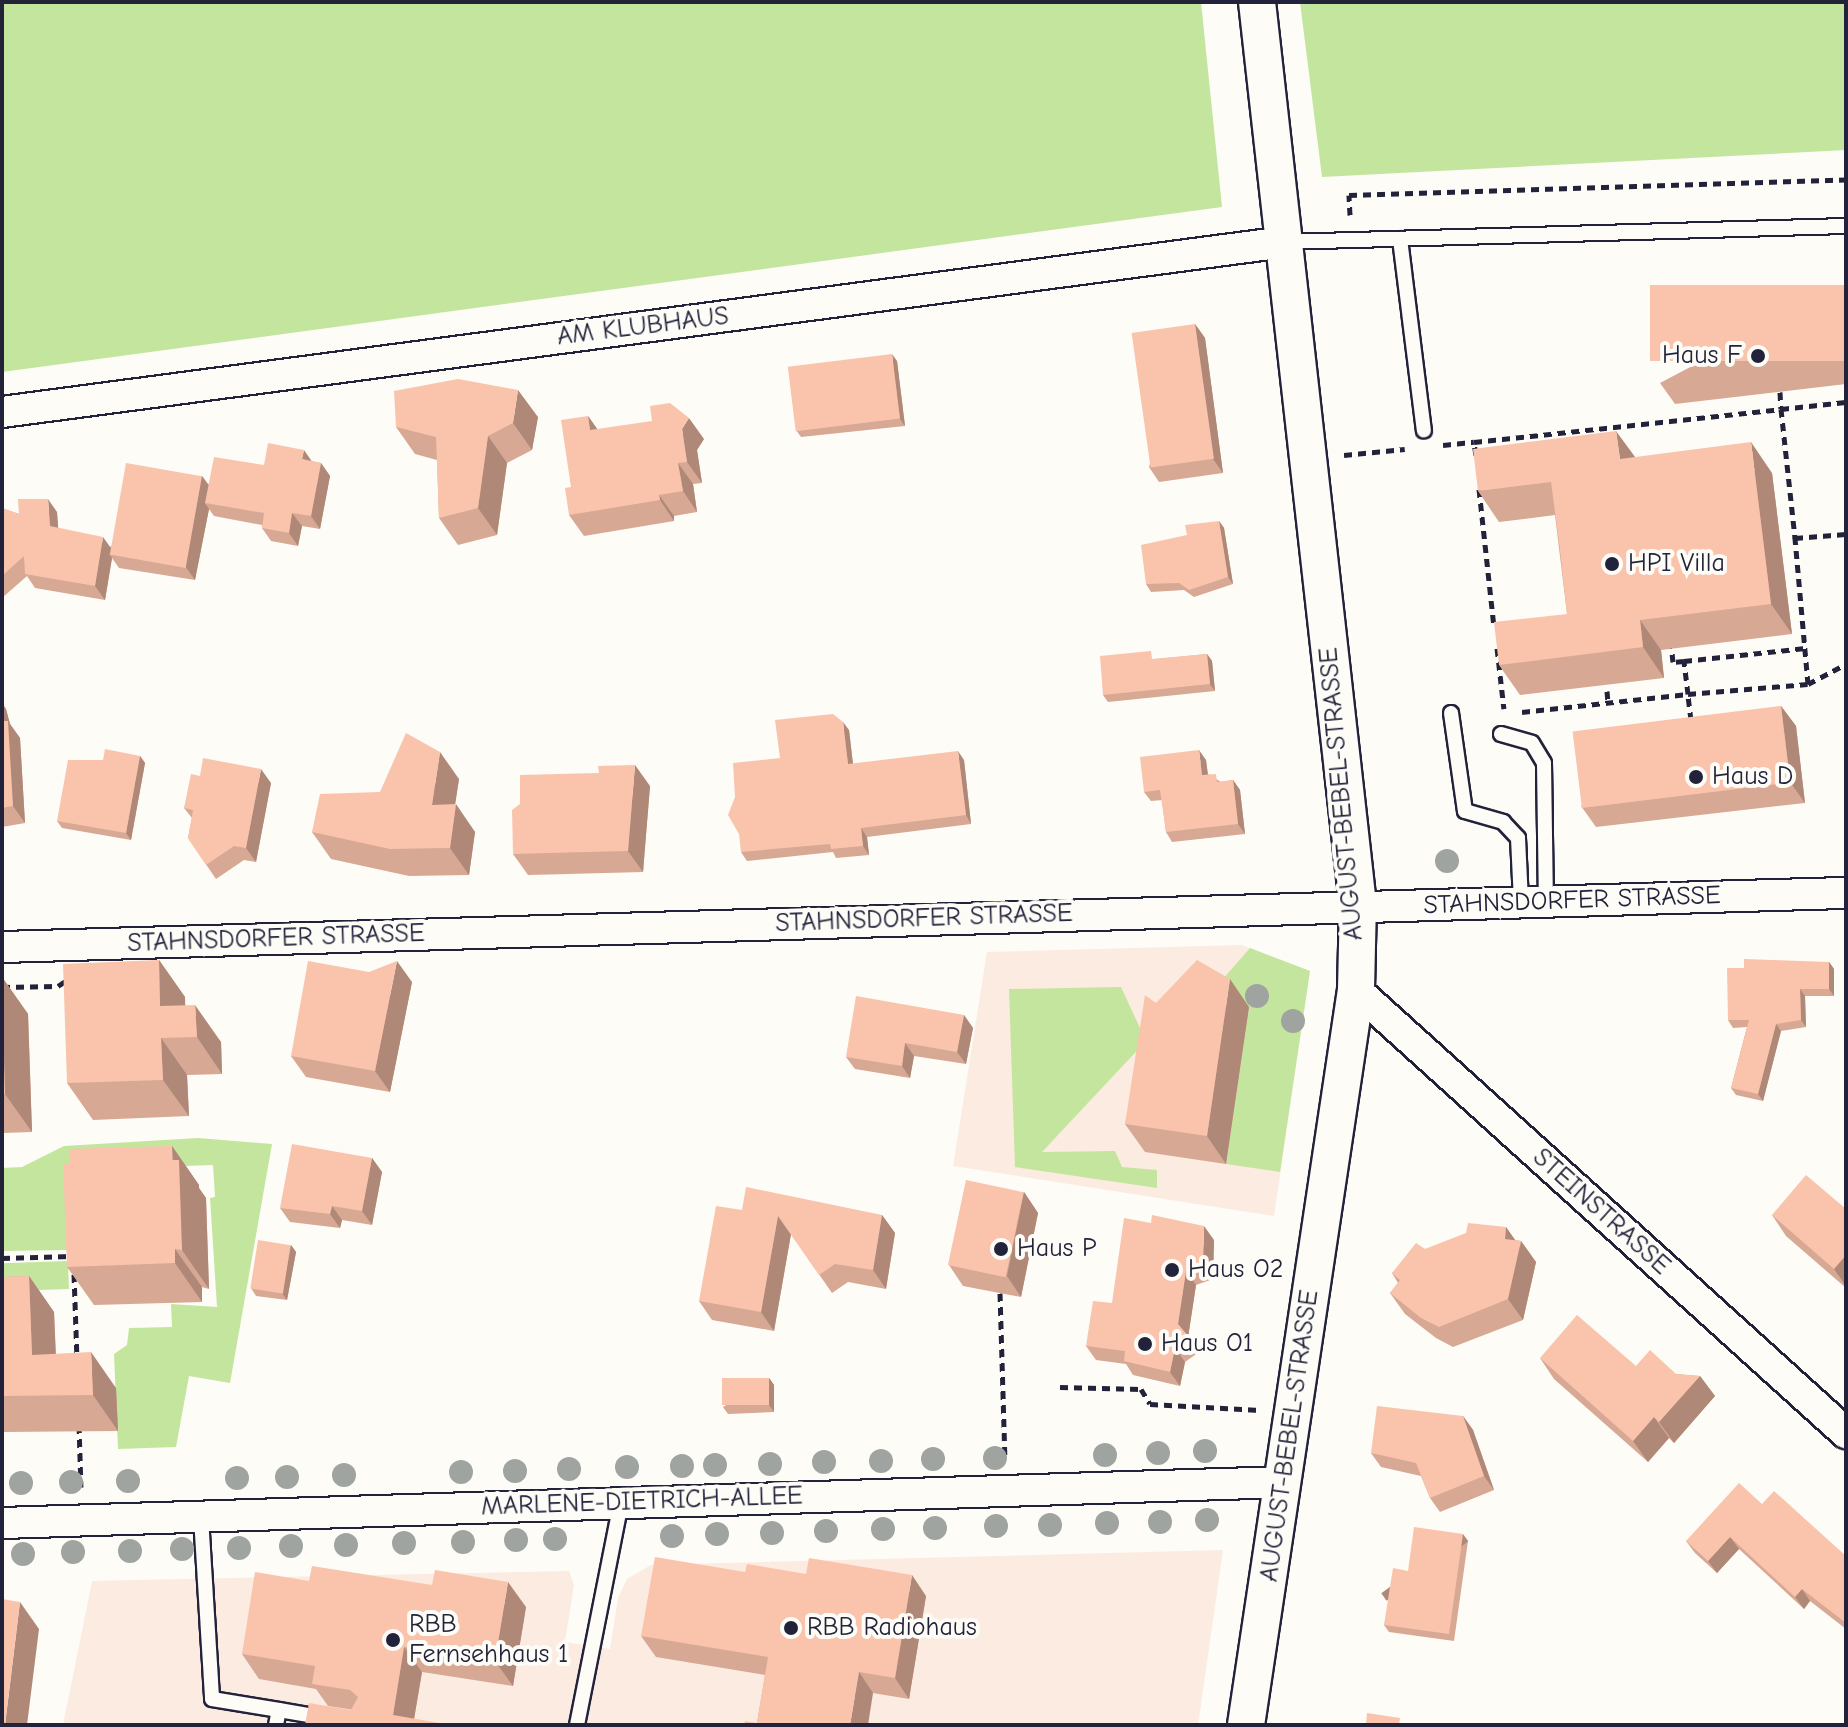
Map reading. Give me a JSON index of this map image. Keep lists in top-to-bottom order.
{
  "streets": {
    "street": [
      "AM KLUBHAUS",
      "AUGUST-BEBEL-STRASSE",
      "STAHNSDORFER STRASSE",
      "STEINSTRASSE",
      "MARLENE-DIETRICH-ALLEE"
    ]
  },
  "crossings": [
    ["AM KLUBHAUS", "AUGUST-BEBEL-STRASSE"],
    ["AUGUST-BEBEL-STRASSE", "STAHNSDORFER STRASSE"],
    ["AUGUST-BEBEL-STRASSE", "STEINSTRASSE"],
    ["AUGUST-BEBEL-STRASSE", "MARLENE-DIETRICH-ALLEE"]
  ],
  "places": [
    "Haus F",
    "HPI Villa",
    "Haus D",
    "Haus P",
    "Haus O2",
    "Haus O1",
    "RBB Radiohaus",
    "RBB Fernsehhaus 1"
  ]
}
